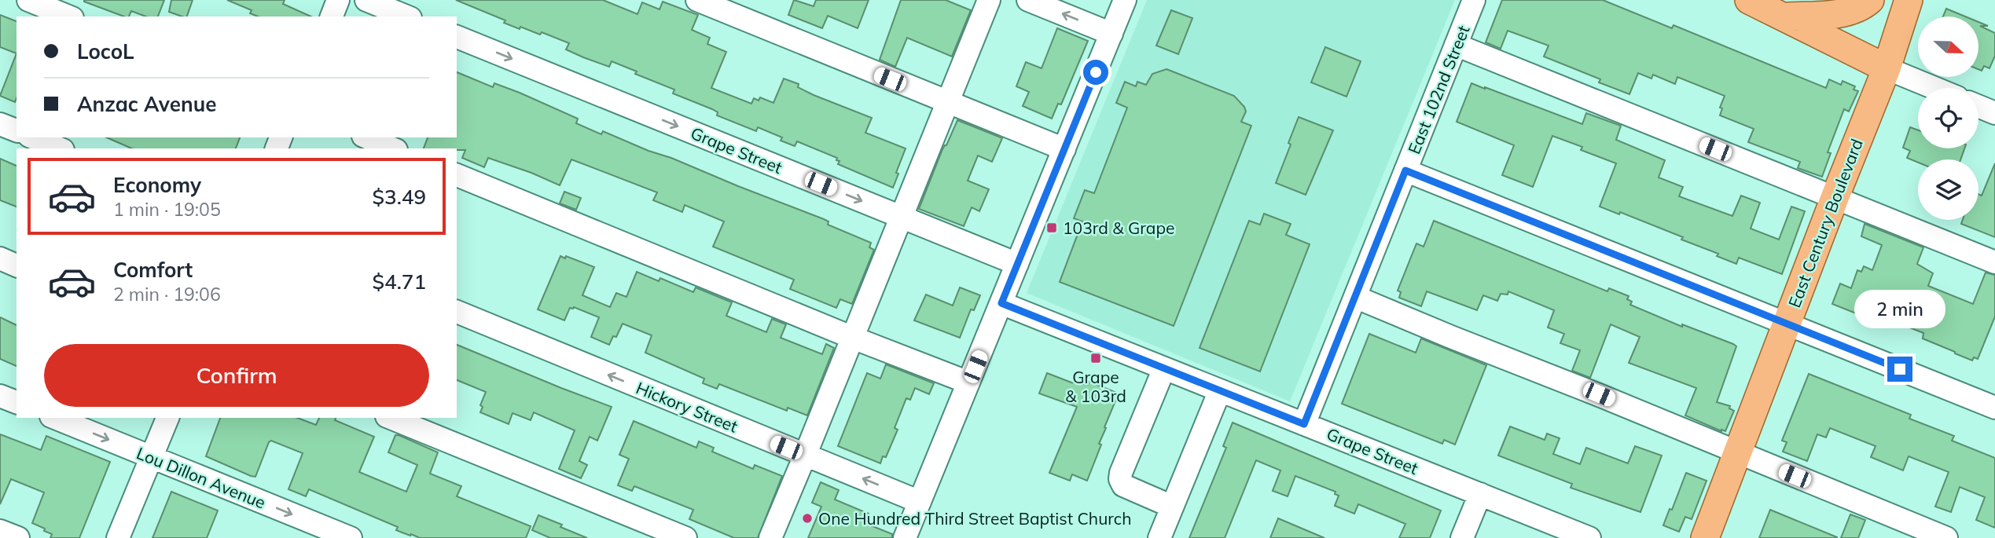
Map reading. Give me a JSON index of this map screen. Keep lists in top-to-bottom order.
{
  "streets": {
    "main road": ["East Century Boulevard"],
    "street": [
      "East 102nd Street",
      "Grape Street",
      "Hickory Street",
      "Lou Dillon Avenue"
    ]
  },
  "crossings": [
    ["East 102nd Street", "Grape Street"]
  ],
  "one_way": ["Lou Dillon Avenue"],
  "places": {
    "transit": ["103rd & Grape", "Grape & 103rd"],
    "other": ["One Hundred Third Street Baptist Church"]
  },
  "north": "right",
  "page": {
    "banner": ["LocoL", "Anzac Avenue"],
    "list": [
      {
        "name": "Economy",
        "note": "1 min · 19:05",
        "value": "$3.49"
      },
      {
        "name": "Comfort",
        "note": "2 min · 19:06",
        "value": "$4.71"
      }
    ],
    "bubble": "2 min",
    "buttons": "Confirm"
  }
}
